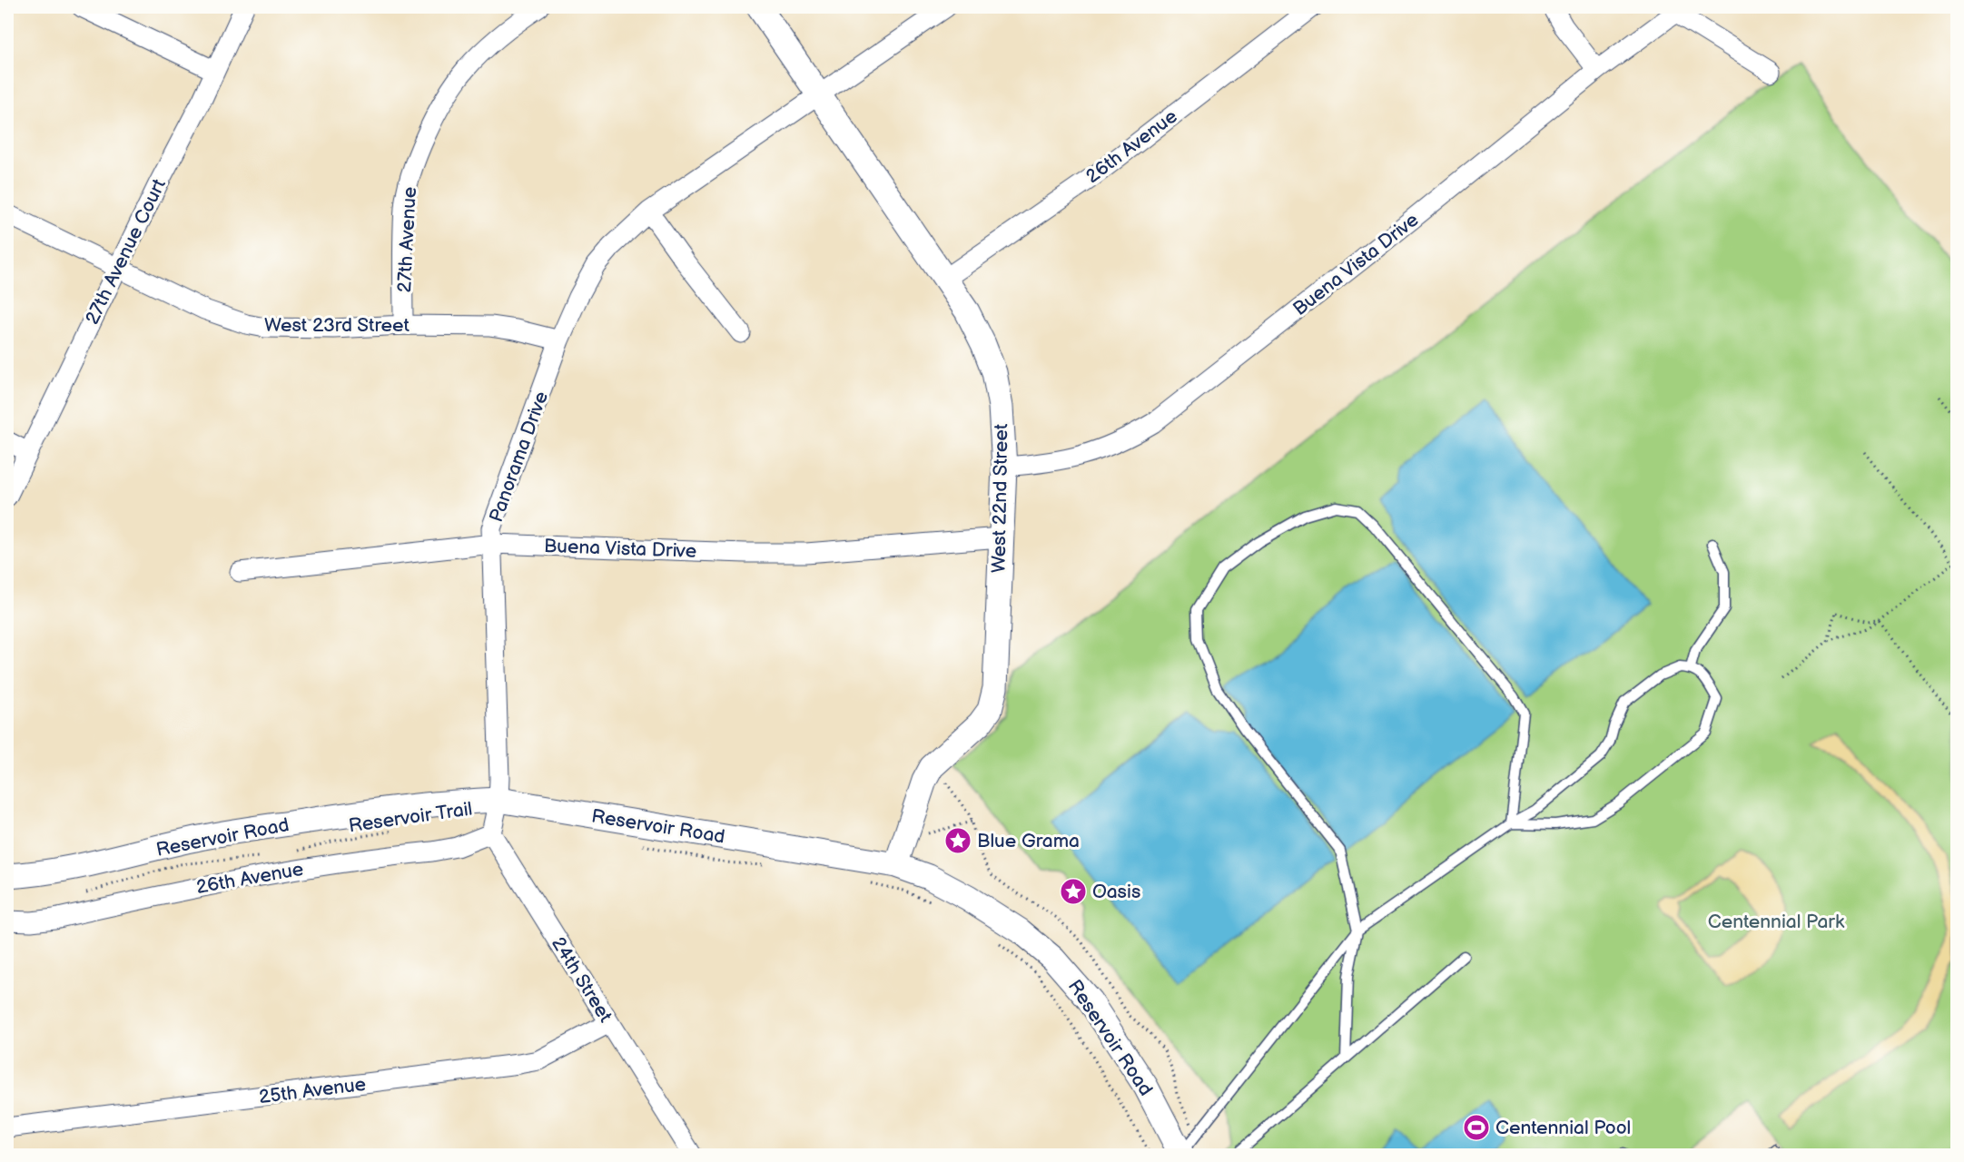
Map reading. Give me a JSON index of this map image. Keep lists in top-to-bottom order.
{
  "streets": {
    "street": [
      "26th Avenue",
      "27th Avenue",
      "27th Avenue Court",
      "Buena Vista Drive",
      "West 23rd Street",
      "Panorama Drive",
      "West 22nd Street",
      "Reservoir Road",
      "24th Street",
      "25th Avenue"
    ],
    "path": ["Reservoir Trail"]
  },
  "crossings": [
    ["26th Avenue", "West 22nd Street"],
    ["26th Avenue", "24th Street"],
    ["27th Avenue", "West 23rd Street"],
    ["27th Avenue Court", "West 23rd Street"],
    ["Buena Vista Drive", "Panorama Drive"],
    ["Buena Vista Drive", "West 22nd Street"],
    ["West 23rd Street", "Panorama Drive"],
    ["Panorama Drive", "West 22nd Street"],
    ["Panorama Drive", "Reservoir Road"],
    ["West 22nd Street", "Reservoir Road"],
    ["24th Street", "25th Avenue"]
  ],
  "parks": ["Centennial Park"],
  "places": {
    "place": ["Blue Grama", "Oasis"],
    "sports": ["Centennial Pool"]
  }
}
